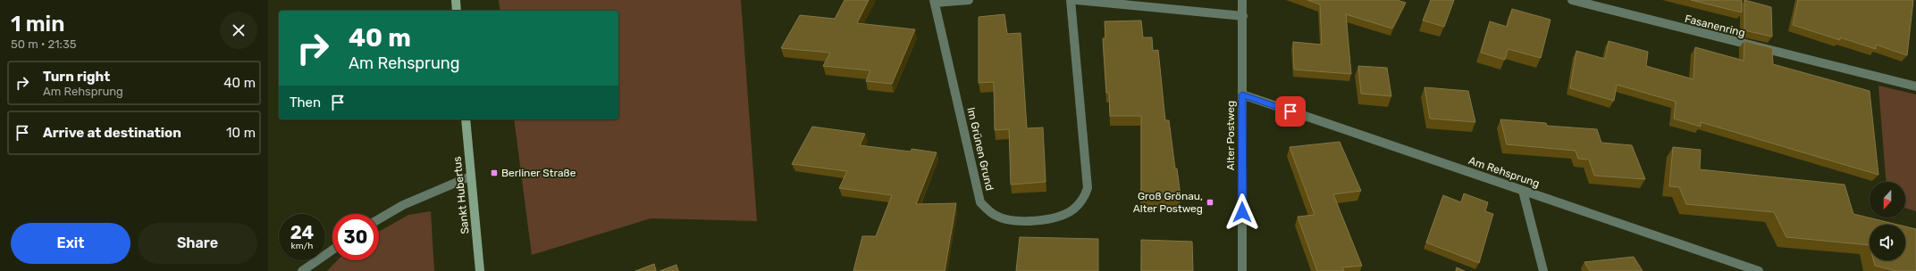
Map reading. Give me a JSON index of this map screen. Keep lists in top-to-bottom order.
{
  "streets": {
    "main road": ["Sankt Hubertus"],
    "street": [
      "Fasanenring",
      "Alter Postweg",
      "Im Grünen Grund",
      "Am Rehsprung"
    ]
  },
  "crossings": [
    ["Alter Postweg", "Am Rehsprung"]
  ],
  "places": {
    "transit": ["Berliner Straße", "Groß Grönau, Alter Postweg"]
  },
  "north": "bottom",
  "page": {
    "heading": ["1 min", "50 m · 21:35"],
    "turn": ["40 m", "Am Rehsprung"],
    "list": [
      {
        "name": "Turn right",
        "note": "Am Rehsprung",
        "value": "40 m"
      },
      {
        "name": "Arrive at destination",
        "value": "10 m"
      }
    ],
    "then": "Then",
    "speed": "24 km/h",
    "limit": "30",
    "buttons": ["Exit", "Share"]
  }
}
